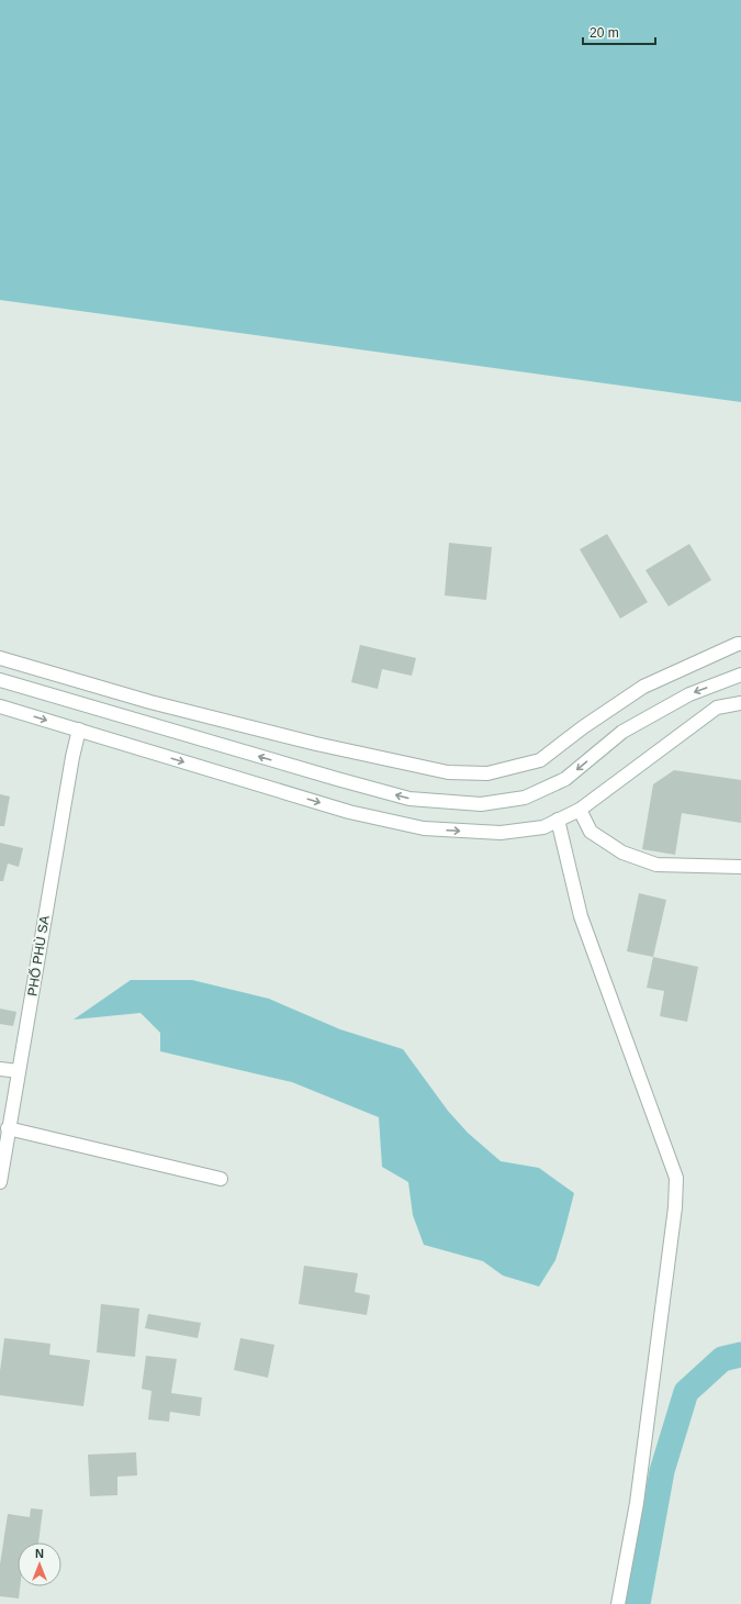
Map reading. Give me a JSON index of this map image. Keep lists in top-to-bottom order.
{
  "streets": {
    "street": ["PHỐ PHÙ SA"]
  },
  "scale_bar": "20 m",
  "north": "top"
}
